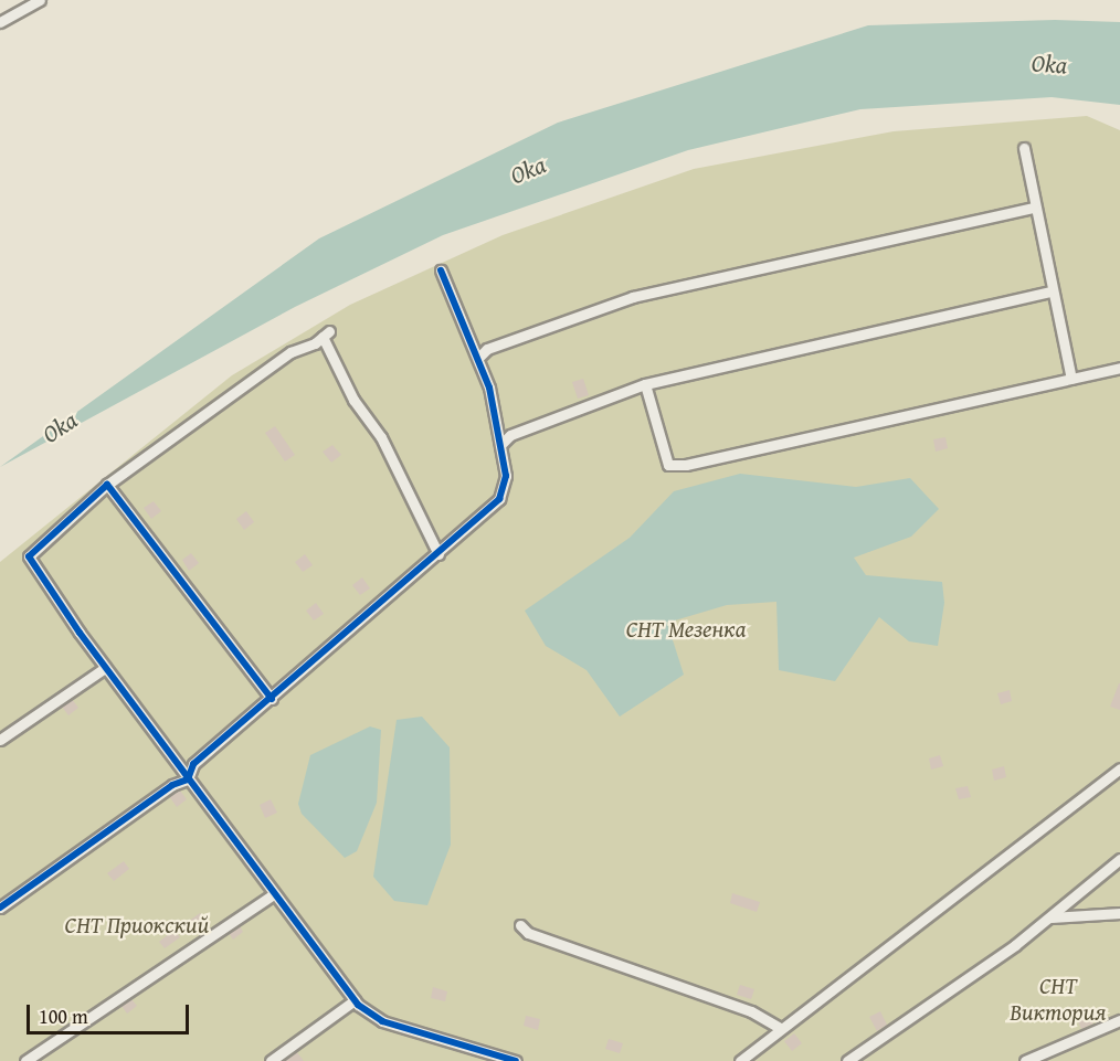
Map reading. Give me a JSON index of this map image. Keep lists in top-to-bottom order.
{
  "water": ["Oka"],
  "parks": ["СНТ Мезенка", "СНТ Приокский", "СНТ Виктория"],
  "scale_bar": "100 m"
}
